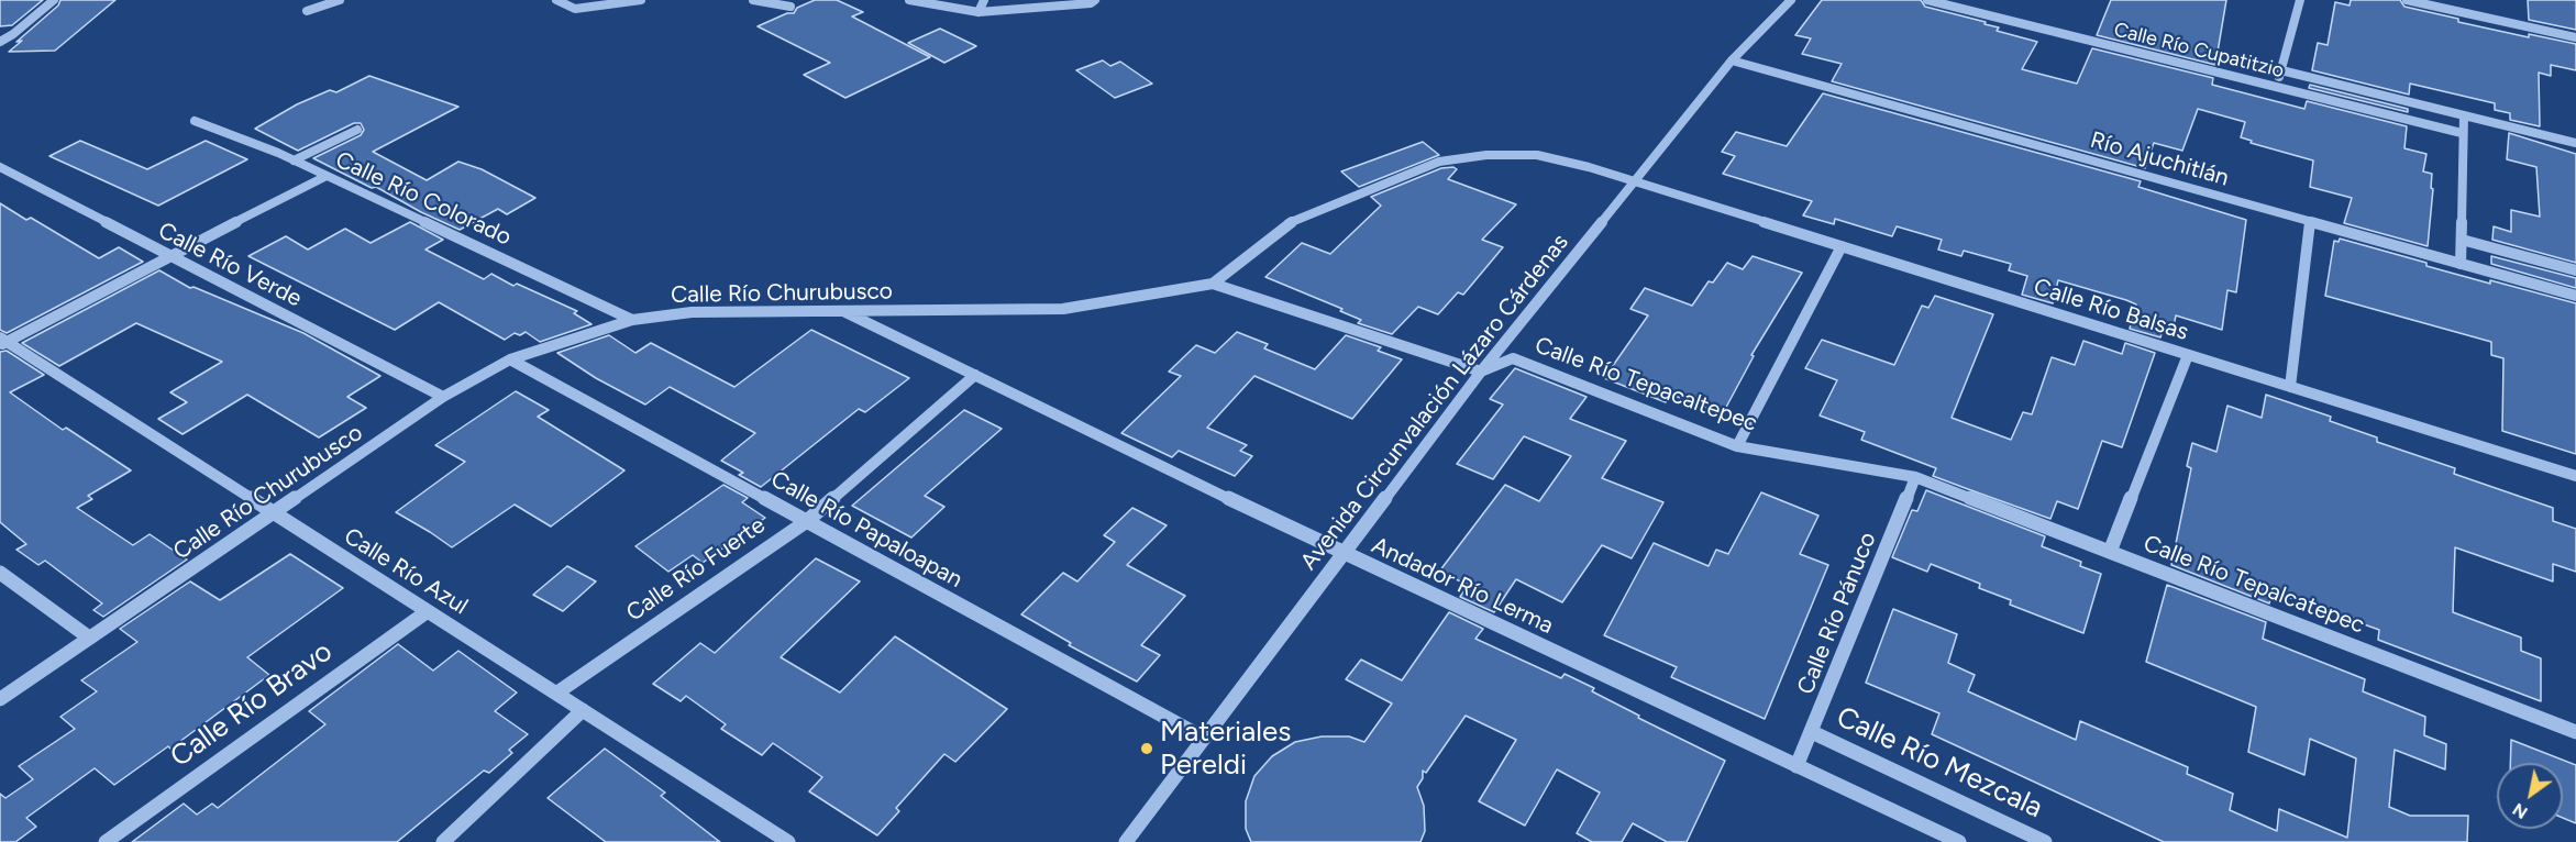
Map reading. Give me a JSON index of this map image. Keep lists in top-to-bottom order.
{
  "streets": {
    "street": [
      "Calle Río Cupatitzio",
      "Río Ajuchitlán",
      "Calle Río Colorado",
      "Calle Río Verde",
      "Calle Río Churubusco",
      "Calle Río Balsas",
      "Calle Río Tepacaltepec",
      "Avenida Circunvalación Lázaro Cárdenas",
      "Calle Río Papaloapan",
      "Calle Río Fuerte",
      "Calle Río Azul",
      "Calle Río Tepalcatepec",
      "Andador Río Lerma",
      "Calle Río Pánuco",
      "Calle Río Bravo",
      "Calle Río Mezcala"
    ]
  },
  "crossings": [
    ["Río Ajuchitlán", "Avenida Circunvalación Lázaro Cárdenas"],
    ["Calle Río Colorado", "Calle Río Churubusco"],
    ["Calle Río Verde", "Calle Río Churubusco"],
    ["Calle Río Churubusco", "Calle Río Balsas"],
    ["Calle Río Churubusco", "Avenida Circunvalación Lázaro Cárdenas"],
    ["Calle Río Churubusco", "Calle Río Papaloapan"],
    ["Calle Río Churubusco", "Calle Río Azul"],
    ["Calle Río Churubusco", "Andador Río Lerma"],
    ["Calle Río Balsas", "Avenida Circunvalación Lázaro Cárdenas"],
    ["Calle Río Tepacaltepec", "Avenida Circunvalación Lázaro Cárdenas"],
    ["Calle Río Tepacaltepec", "Calle Río Tepalcatepec"],
    ["Calle Río Tepacaltepec", "Calle Río Pánuco"],
    ["Avenida Circunvalación Lázaro Cárdenas", "Calle Río Papaloapan"],
    ["Avenida Circunvalación Lázaro Cárdenas", "Andador Río Lerma"],
    ["Calle Río Papaloapan", "Calle Río Fuerte"],
    ["Calle Río Fuerte", "Calle Río Azul"],
    ["Calle Río Fuerte", "Andador Río Lerma"],
    ["Calle Río Azul", "Calle Río Bravo"],
    ["Calle Río Tepalcatepec", "Calle Río Pánuco"],
    ["Andador Río Lerma", "Calle Río Pánuco"],
    ["Calle Río Pánuco", "Calle Río Mezcala"]
  ],
  "places": ["Materiales Pereldi"],
  "north": "bottom left"
}
